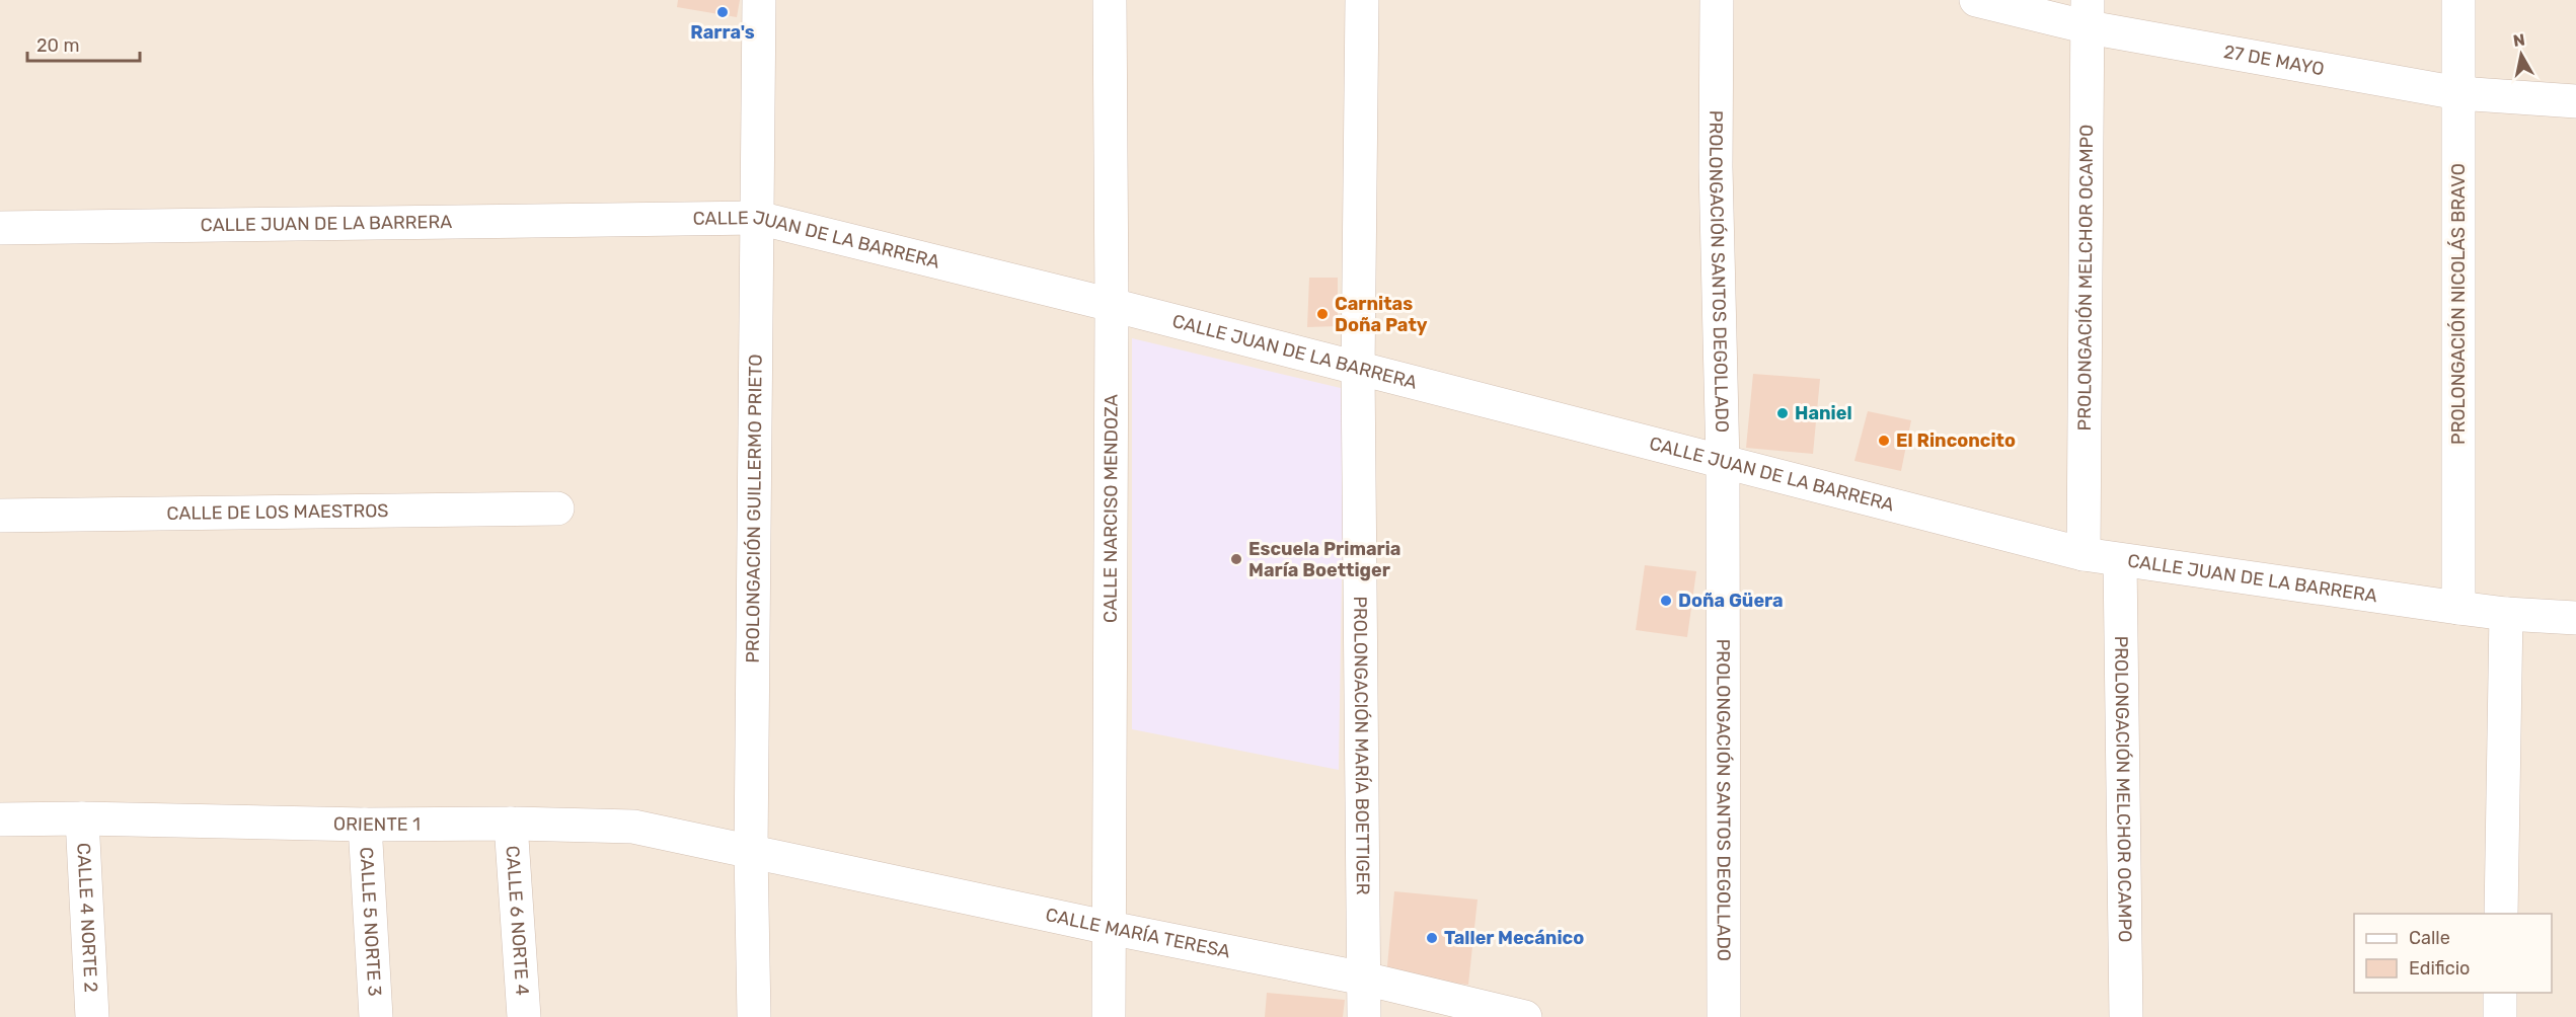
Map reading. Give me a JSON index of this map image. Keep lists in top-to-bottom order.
{
  "streets": {
    "street": [
      "27 DE MAYO",
      "CALLE JUAN DE LA BARRERA",
      "PROLONGACIÓN SANTOS DEGOLLADO",
      "PROLONGACIÓN MELCHOR OCAMPO",
      "PROLONGACIÓN NICOLÁS BRAVO",
      "PROLONGACIÓN GUILLERMO PRIETO",
      "CALLE NARCISO MENDOZA",
      "CALLE DE LOS MAESTROS",
      "PROLONGACIÓN MARÍA BOETTIGER",
      "ORIENTE 1",
      "CALLE 4 NORTE 2",
      "CALLE 6 NORTE 4",
      "CALLE 5 NORTE 3",
      "CALLE MARÍA TERESA"
    ]
  },
  "crossings": [
    ["27 DE MAYO", "PROLONGACIÓN MELCHOR OCAMPO"],
    ["27 DE MAYO", "PROLONGACIÓN NICOLÁS BRAVO"],
    ["CALLE JUAN DE LA BARRERA", "PROLONGACIÓN SANTOS DEGOLLADO"],
    ["CALLE JUAN DE LA BARRERA", "PROLONGACIÓN MELCHOR OCAMPO"],
    ["CALLE JUAN DE LA BARRERA", "PROLONGACIÓN NICOLÁS BRAVO"],
    ["CALLE JUAN DE LA BARRERA", "PROLONGACIÓN GUILLERMO PRIETO"],
    ["CALLE JUAN DE LA BARRERA", "CALLE NARCISO MENDOZA"],
    ["CALLE JUAN DE LA BARRERA", "PROLONGACIÓN MARÍA BOETTIGER"],
    ["PROLONGACIÓN GUILLERMO PRIETO", "ORIENTE 1"],
    ["PROLONGACIÓN GUILLERMO PRIETO", "CALLE MARÍA TERESA"],
    ["CALLE NARCISO MENDOZA", "CALLE MARÍA TERESA"],
    ["PROLONGACIÓN MARÍA BOETTIGER", "CALLE MARÍA TERESA"],
    ["ORIENTE 1", "CALLE 4 NORTE 2"],
    ["ORIENTE 1", "CALLE 6 NORTE 4"],
    ["ORIENTE 1", "CALLE 5 NORTE 3"],
    ["ORIENTE 1", "CALLE MARÍA TERESA"]
  ],
  "places": [
    "Rarra's",
    "Carnitas Doña Paty",
    "Haniel",
    "El Rinconcito",
    "Escuela Primaria María Boettiger",
    "Doña Güera",
    "Taller Mecánico"
  ],
  "legend": ["Calle", "Edificio"],
  "scale_bar": "20 m",
  "north": "top"
}
